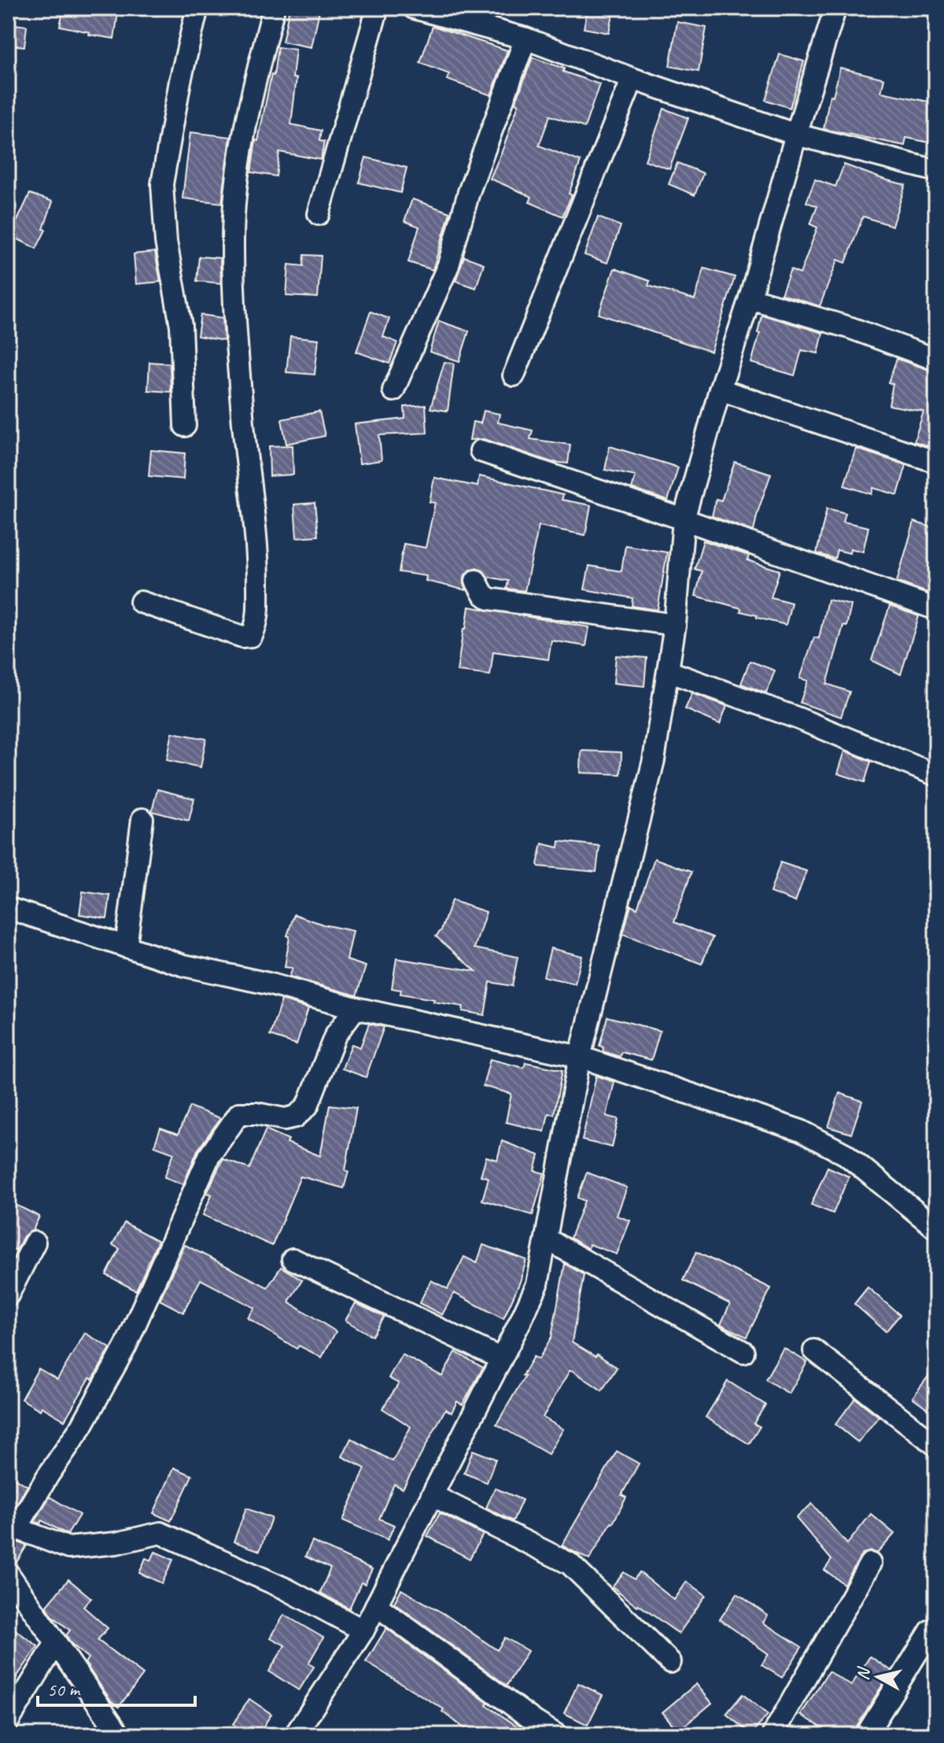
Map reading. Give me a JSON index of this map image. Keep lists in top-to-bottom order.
{
  "scale_bar": "50 m",
  "north": "left"
}
